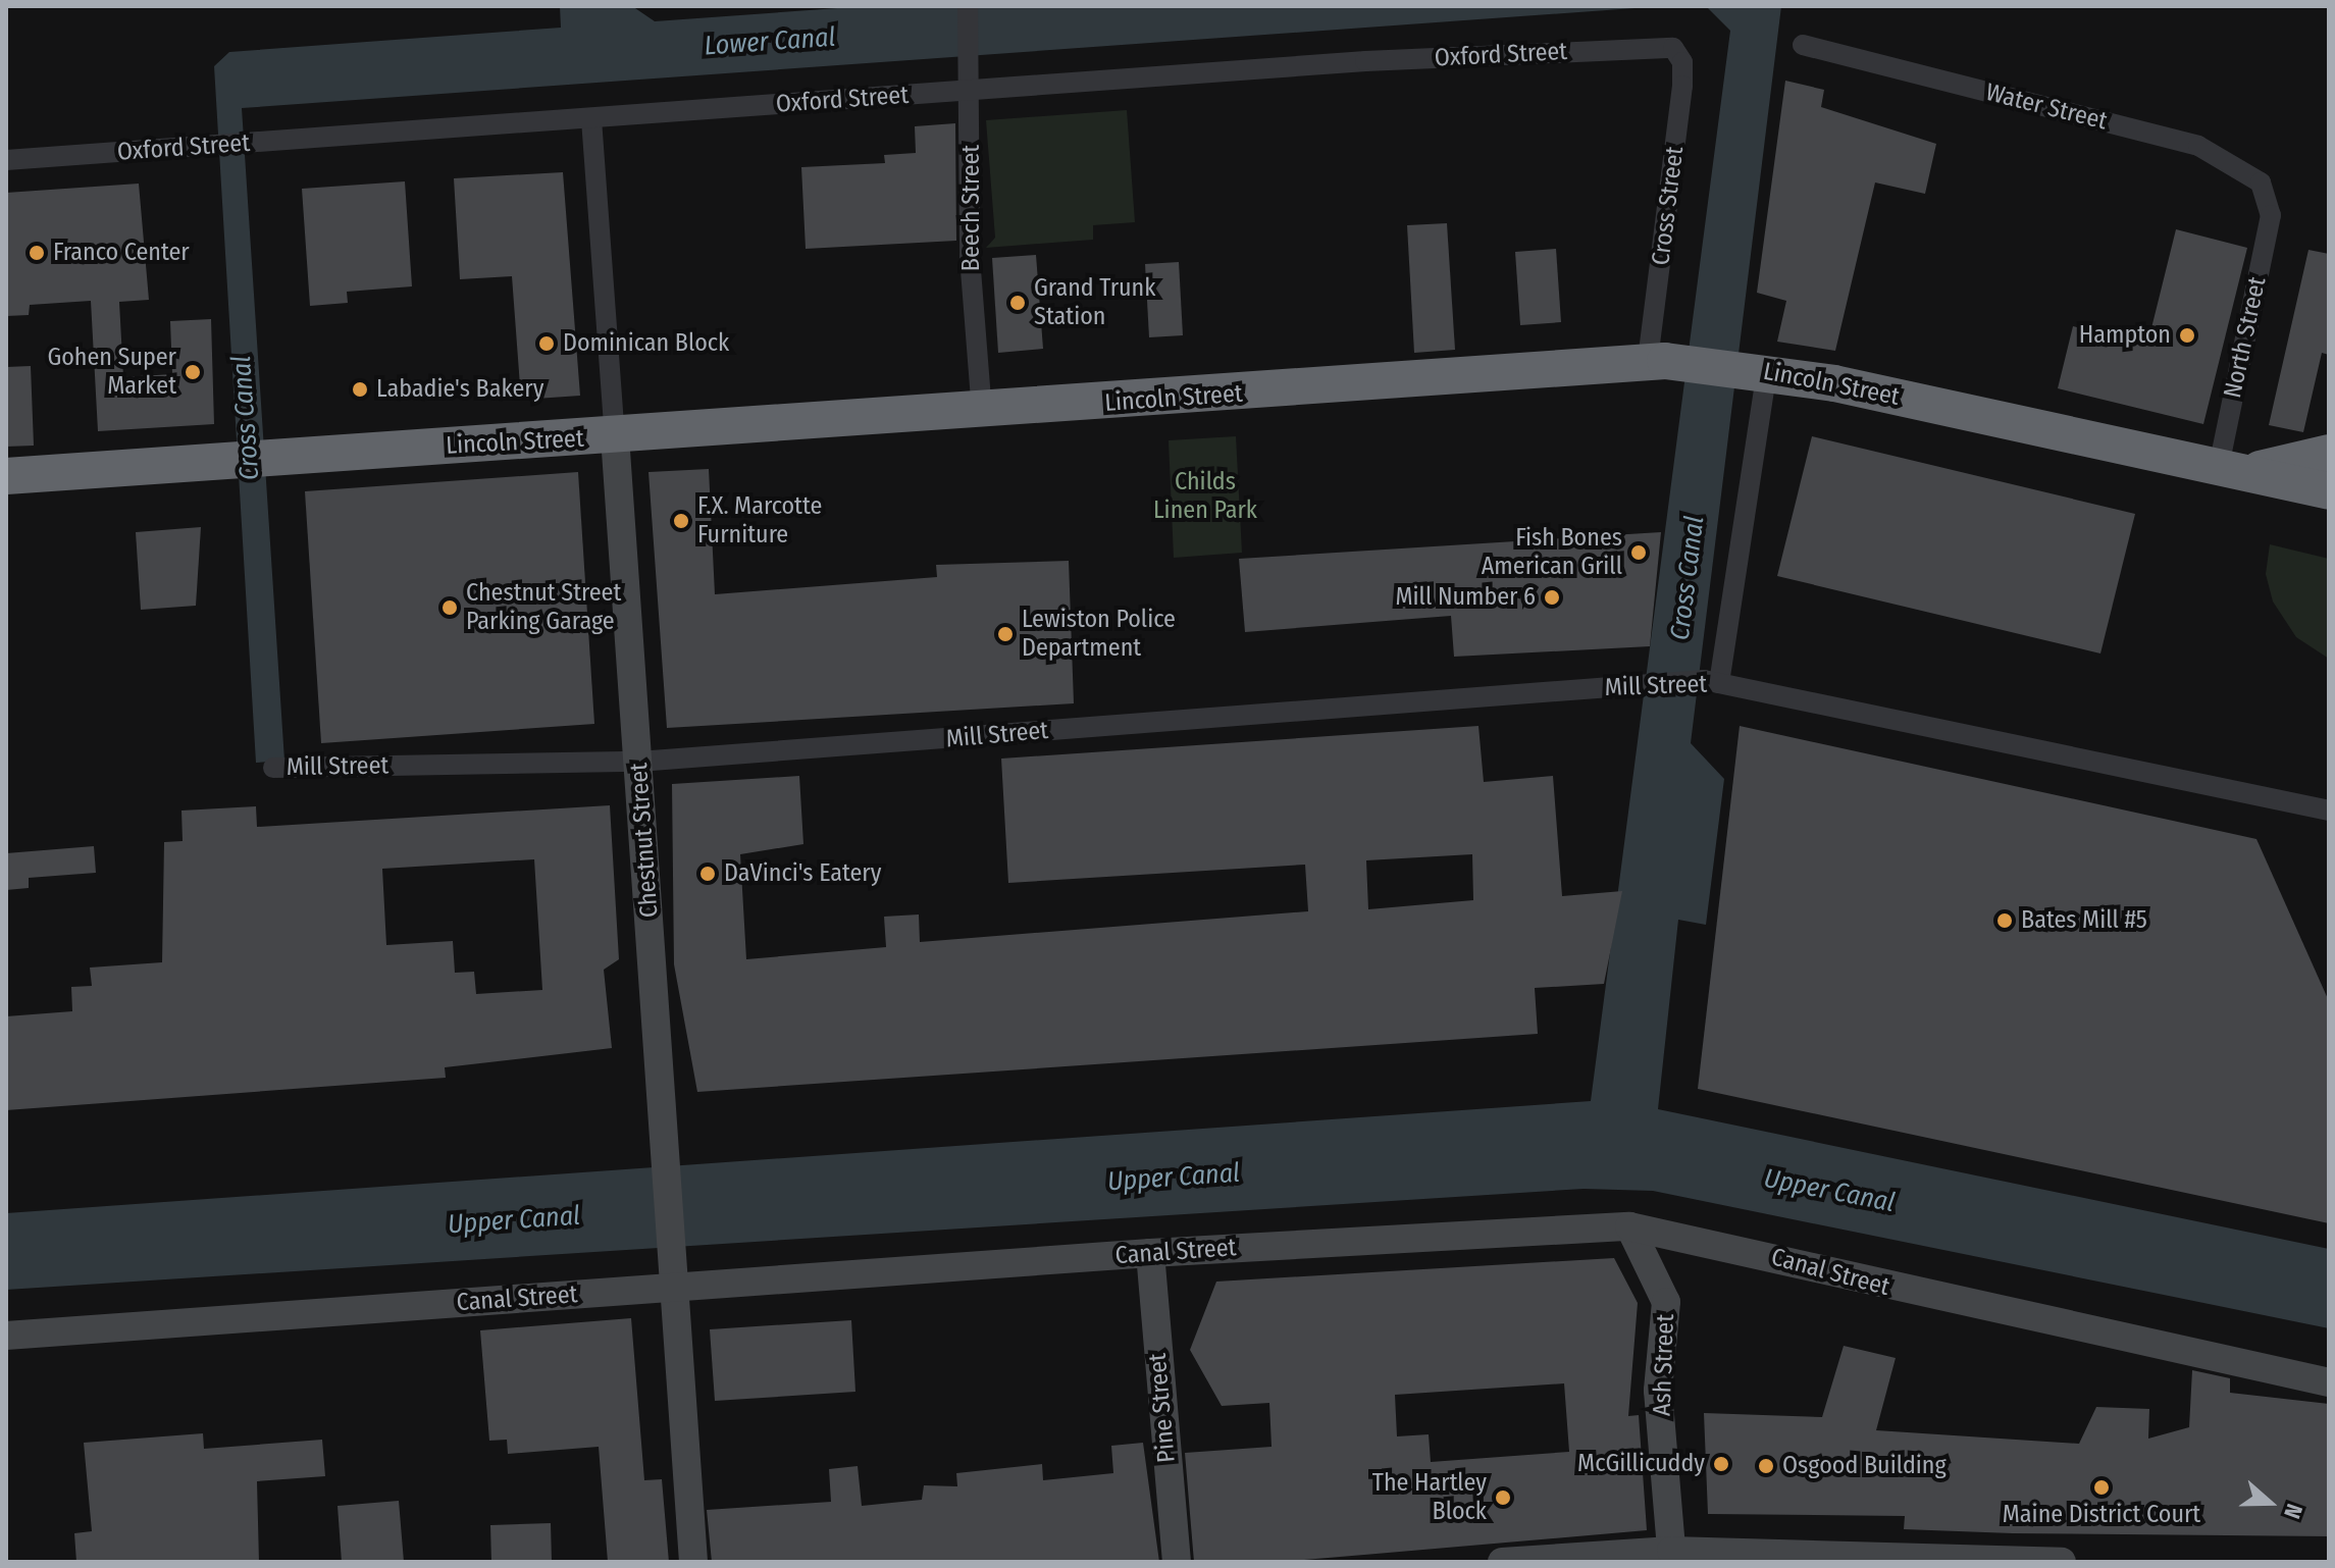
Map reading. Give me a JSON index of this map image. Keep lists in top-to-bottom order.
{
  "streets": {
    "highway": ["Lincoln Street"],
    "main road": [
      "Chestnut Street",
      "Canal Street",
      "Ash Street",
      "Pine Street"
    ],
    "street": [
      "Oxford Street",
      "Water Street",
      "Cross Street",
      "Beech Street",
      "North Street",
      "Mill Street"
    ]
  },
  "crossings": [
    ["Oxford Street", "Cross Street"],
    ["Oxford Street", "Beech Street"],
    ["Oxford Street", "Chestnut Street"],
    ["Water Street", "North Street"],
    ["Cross Street", "Lincoln Street"],
    ["Beech Street", "Lincoln Street"],
    ["North Street", "Lincoln Street"],
    ["Lincoln Street", "Mill Street"],
    ["Lincoln Street", "Chestnut Street"],
    ["Mill Street", "Chestnut Street"],
    ["Chestnut Street", "Canal Street"],
    ["Canal Street", "Ash Street"],
    ["Canal Street", "Pine Street"]
  ],
  "water": ["Lower Canal", "Cross Canal", "Upper Canal"],
  "parks": ["Childs Linen Park"],
  "places": [
    "Franco Center",
    "Grand Trunk Station",
    "Hampton",
    "Dominican Block",
    "Gohen Super Market",
    "Labadie's Bakery",
    "F.X. Marcotte Furniture",
    "Fish Bones American Grill",
    "Mill Number 6",
    "Chestnut Street Parking Garage",
    "Lewiston Police Department",
    "DaVinci's Eatery",
    "Bates Mill #5",
    "McGillicuddy",
    "Osgood Building",
    "Maine District Court",
    "The Hartley Block"
  ],
  "north": "right"
}
